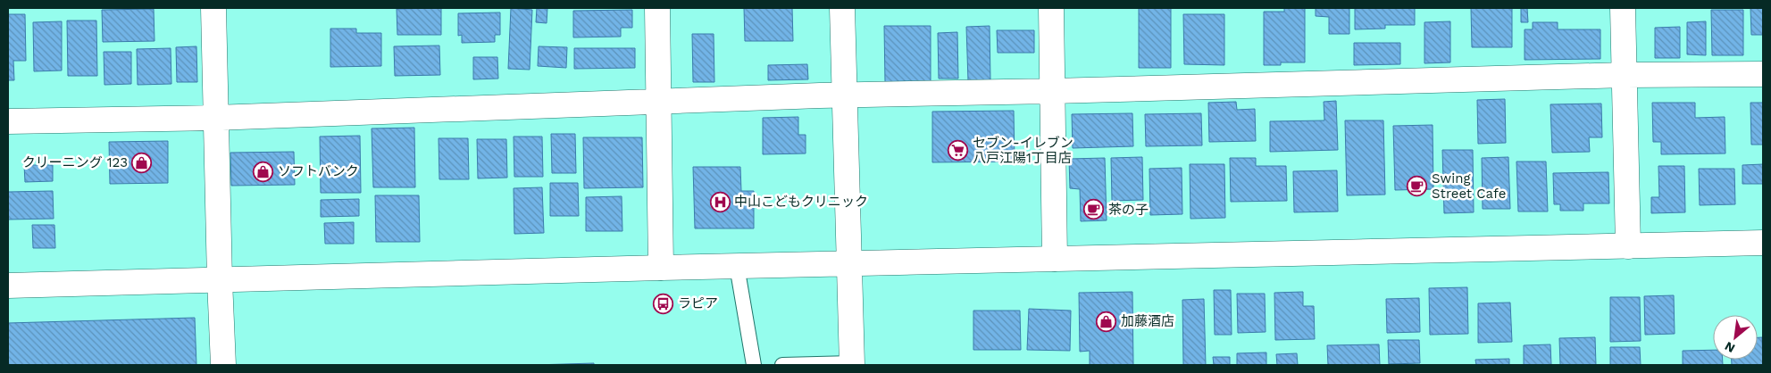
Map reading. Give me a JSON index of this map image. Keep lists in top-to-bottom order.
{
  "places": {
    "supermarket": ["セブン-イレブン 八戸江陽1丁目店"],
    "shop": ["クリーニング 123", "ソフトバンク", "加藤酒店"],
    "cafe": ["Swing Street Cafe", "茶の子"],
    "hospital": ["中山こどもクリニック"],
    "bus stop": ["ラピア"]
  },
  "north": "bottom left"
}
